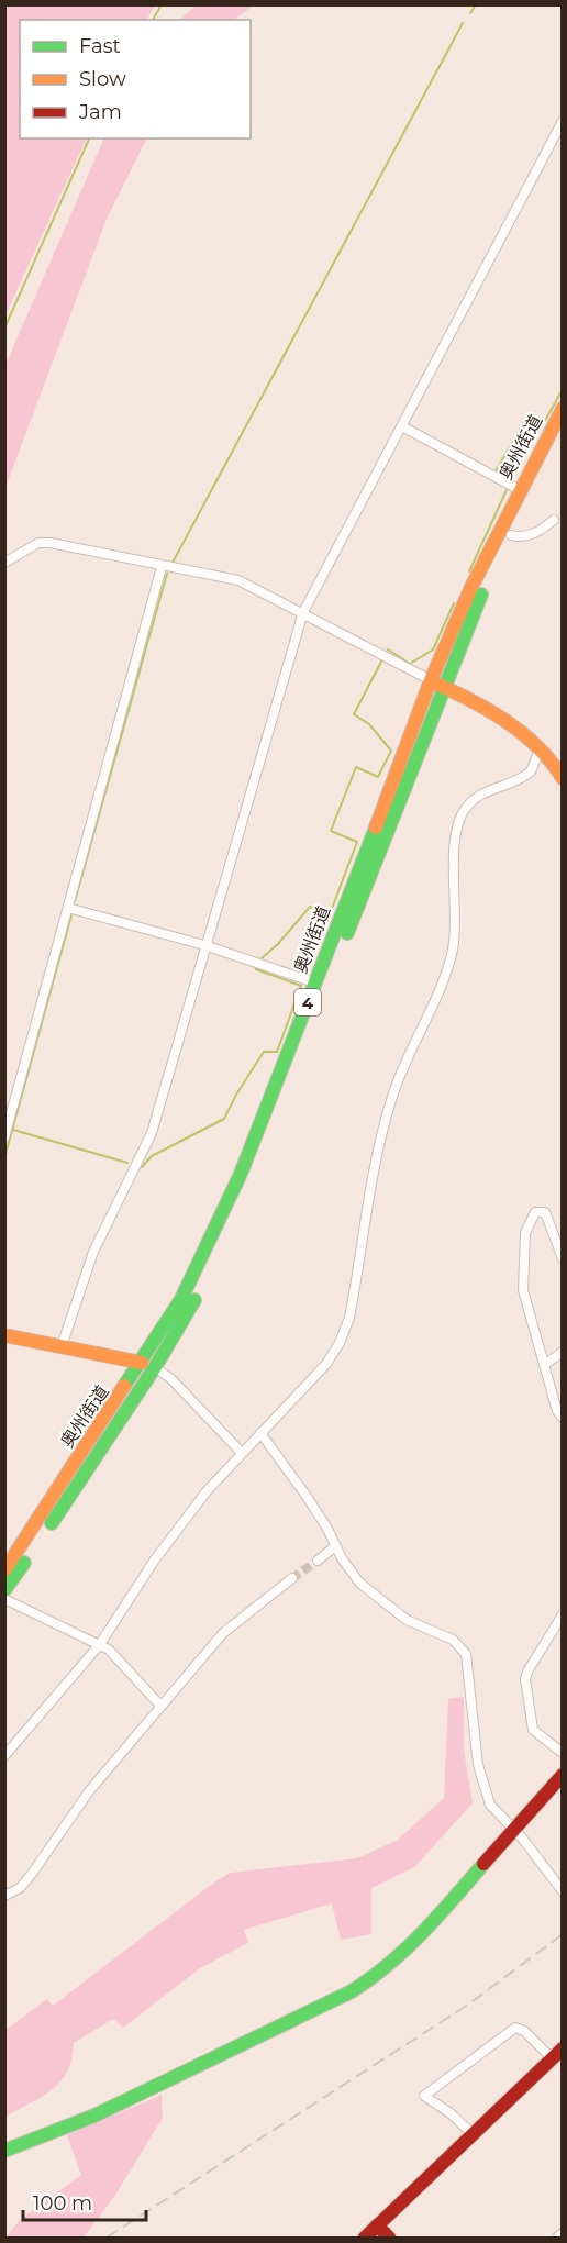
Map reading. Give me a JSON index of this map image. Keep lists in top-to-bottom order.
{
  "streets": {
    "main road": ["奥州街道", "4"]
  },
  "legend": ["Fast", "Slow", "Jam"],
  "scale_bar": "100 m"
}
